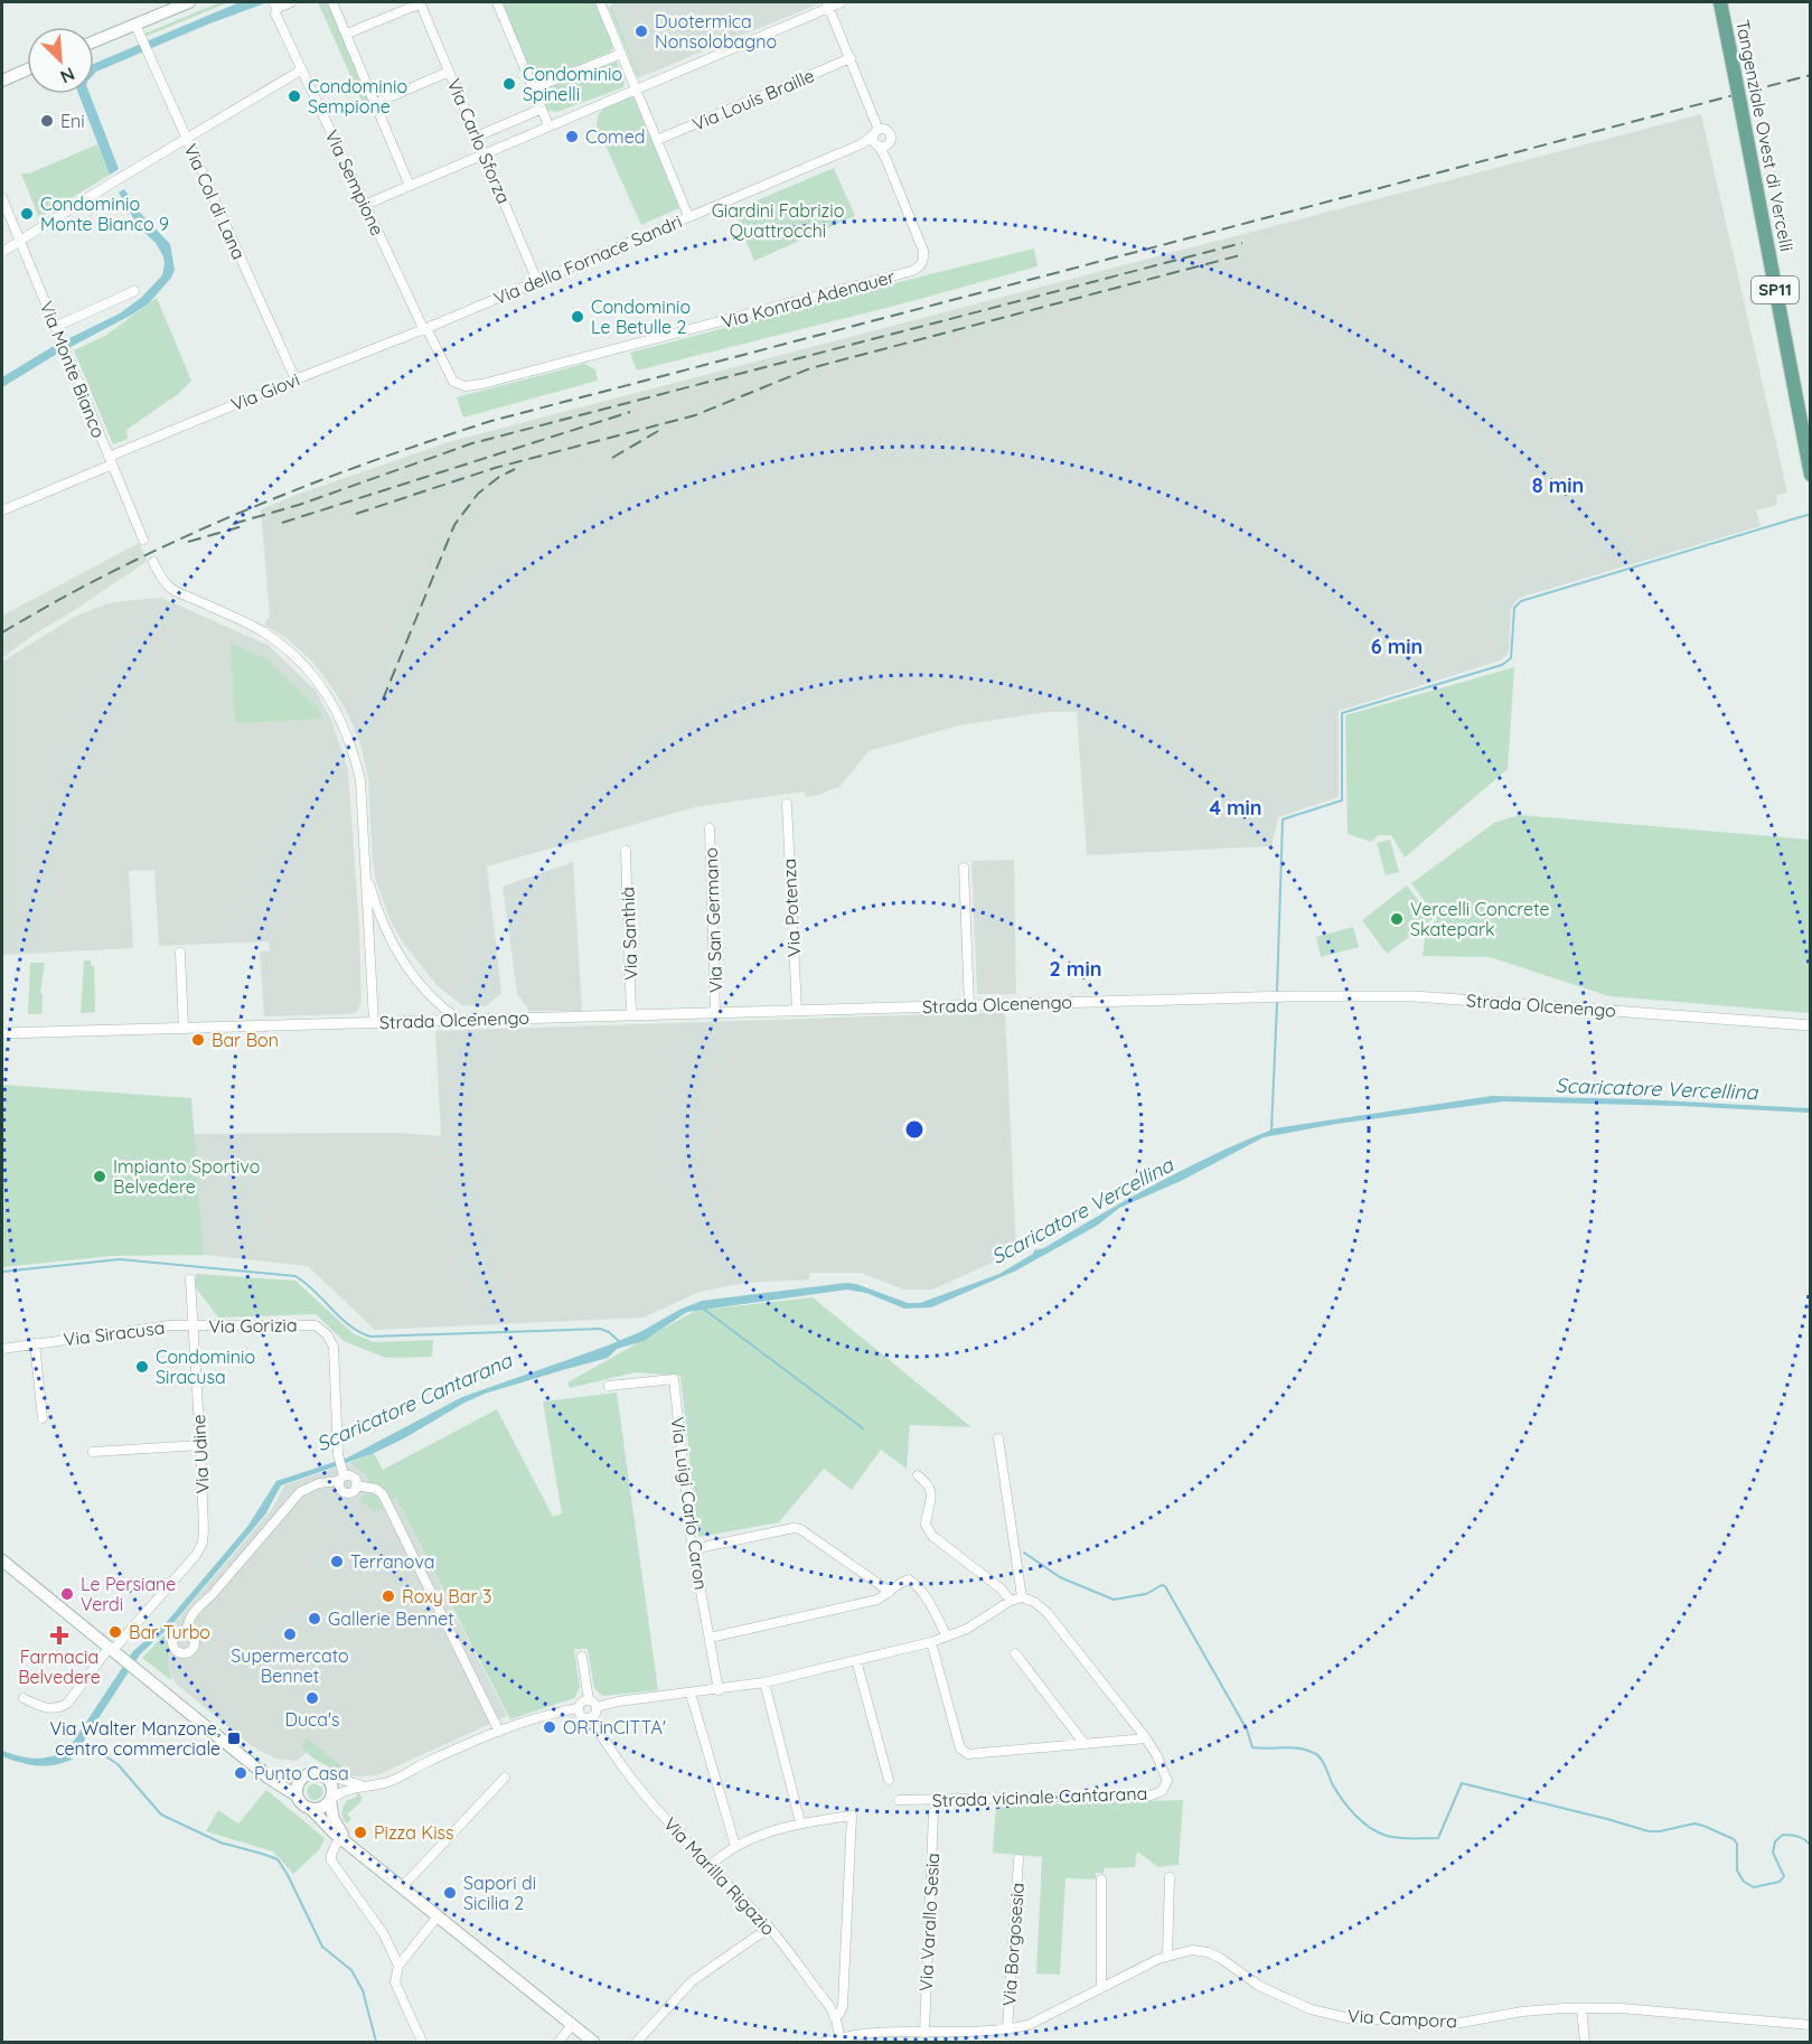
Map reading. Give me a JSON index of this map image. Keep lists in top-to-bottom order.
{
  "streets": {
    "main road": ["Tangenziale Ovest di Vercelli", "SP11"],
    "street": [
      "Via Louis Braille",
      "Via Carlo Sforza",
      "Via Sempione",
      "Via Col di Lana",
      "Via della Fornace Sandri",
      "Via Konrad Adenauer",
      "Via Monte Bianco",
      "Via Giovi",
      "Via Potenza",
      "Via San Germano",
      "Via Santhià",
      "Strada Olcenengo",
      "Via Gorizia",
      "Via Siracusa",
      "Via Udine",
      "Via Luigi Carlo Caron",
      "Strada vicinale Cantarana",
      "Via Marilla Rigazio",
      "Via Varallo Sesia",
      "Via Borgosesia",
      "Via Campora"
    ]
  },
  "crossings": [
    ["Via Carlo Sforza", "Via della Fornace Sandri"],
    ["Via Sempione", "Via della Fornace Sandri"],
    ["Via Sempione", "Via Konrad Adenauer"],
    ["Via Sempione", "Via Giovi"],
    ["Via Col di Lana", "Via Giovi"],
    ["Via della Fornace Sandri", "Via Giovi"],
    ["Via Monte Bianco", "Via Giovi"],
    ["Via Potenza", "Strada Olcenengo"],
    ["Via San Germano", "Strada Olcenengo"],
    ["Via Santhià", "Strada Olcenengo"],
    ["Via Gorizia", "Via Siracusa"],
    ["Via Gorizia", "Via Udine"],
    ["Via Siracusa", "Via Udine"],
    ["Via Marilla Rigazio", "Via Campora"],
    ["Via Varallo Sesia", "Via Campora"],
    ["Via Borgosesia", "Via Campora"]
  ],
  "water": ["Scaricatore Vercellina", "Scaricatore Cantarana"],
  "parks": ["Giardini Fabrizio Quattrocchi"],
  "places": {
    "other": [
      "Duotermica Nonsolobagno",
      "Condominio Spinelli",
      "Condominio Sempione",
      "Eni",
      "Comed",
      "Condominio Monte Bianco 9",
      "Condominio Le Betulle 2",
      "Vercelli Concrete Skatepark",
      "Bar Bon",
      "Impianto Sportivo Belvedere",
      "Condominio Siracusa",
      "Terranova",
      "Le Persiane Verdi",
      "Roxy Bar 3",
      "Gallerie Bennet",
      "Bar Turbo",
      "Supermercato Bennet",
      "Duca's",
      "ORTinCITTA'",
      "Punto Casa",
      "Pizza Kiss",
      "Sapori di Sicilia 2"
    ],
    "health": ["Farmacia Belvedere"],
    "transit": ["Via Walter Manzone, centro commerciale"]
  },
  "north": "bottom right",
  "rings": [
    "8 min",
    "6 min",
    "4 min",
    "2 min"
  ]
}
